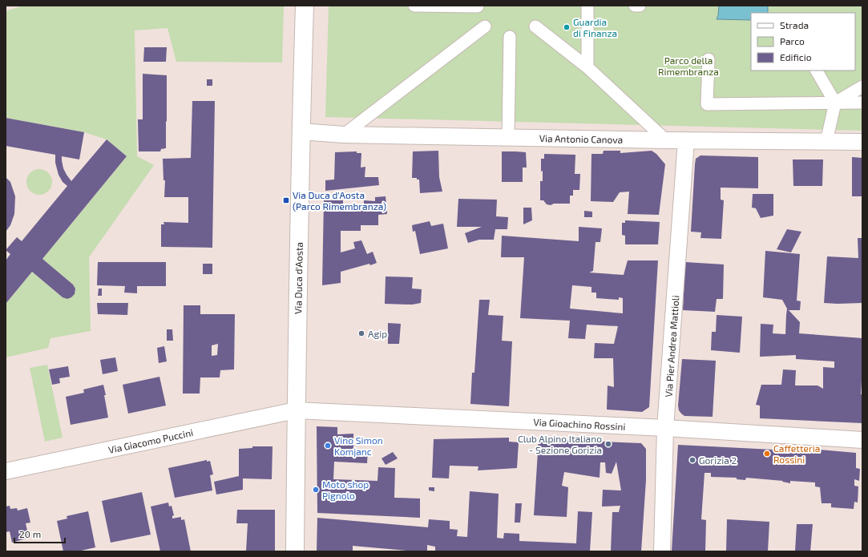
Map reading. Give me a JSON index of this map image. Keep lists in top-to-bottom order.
{
  "streets": {
    "main road": ["Via Duca d'Aosta"],
    "street": [
      "Via Antonio Canova",
      "Via Pier Andrea Mattioli",
      "Via Gioachino Rossini",
      "Via Giacomo Puccini"
    ]
  },
  "crossings": [
    ["Via Antonio Canova", "Via Duca d'Aosta"],
    ["Via Antonio Canova", "Via Pier Andrea Mattioli"],
    ["Via Duca d'Aosta", "Via Gioachino Rossini"],
    ["Via Duca d'Aosta", "Via Giacomo Puccini"],
    ["Via Pier Andrea Mattioli", "Via Gioachino Rossini"],
    ["Via Gioachino Rossini", "Via Giacomo Puccini"]
  ],
  "parks": ["Parco della Rimembranza"],
  "places": {
    "other": [
      "Guardia di Finanza",
      "Agip",
      "Club Alpino Italiano - Sezione Gorizia",
      "Vino Simon Komjanc",
      "Caffetteria Rossini",
      "Gorizia 2",
      "Moto shop Pignolo"
    ],
    "transit": ["Via Duca d'Aosta (Parco Rimembranza)"]
  },
  "legend": ["Strada", "Parco", "Edificio"],
  "scale_bar": "20 m"
}
